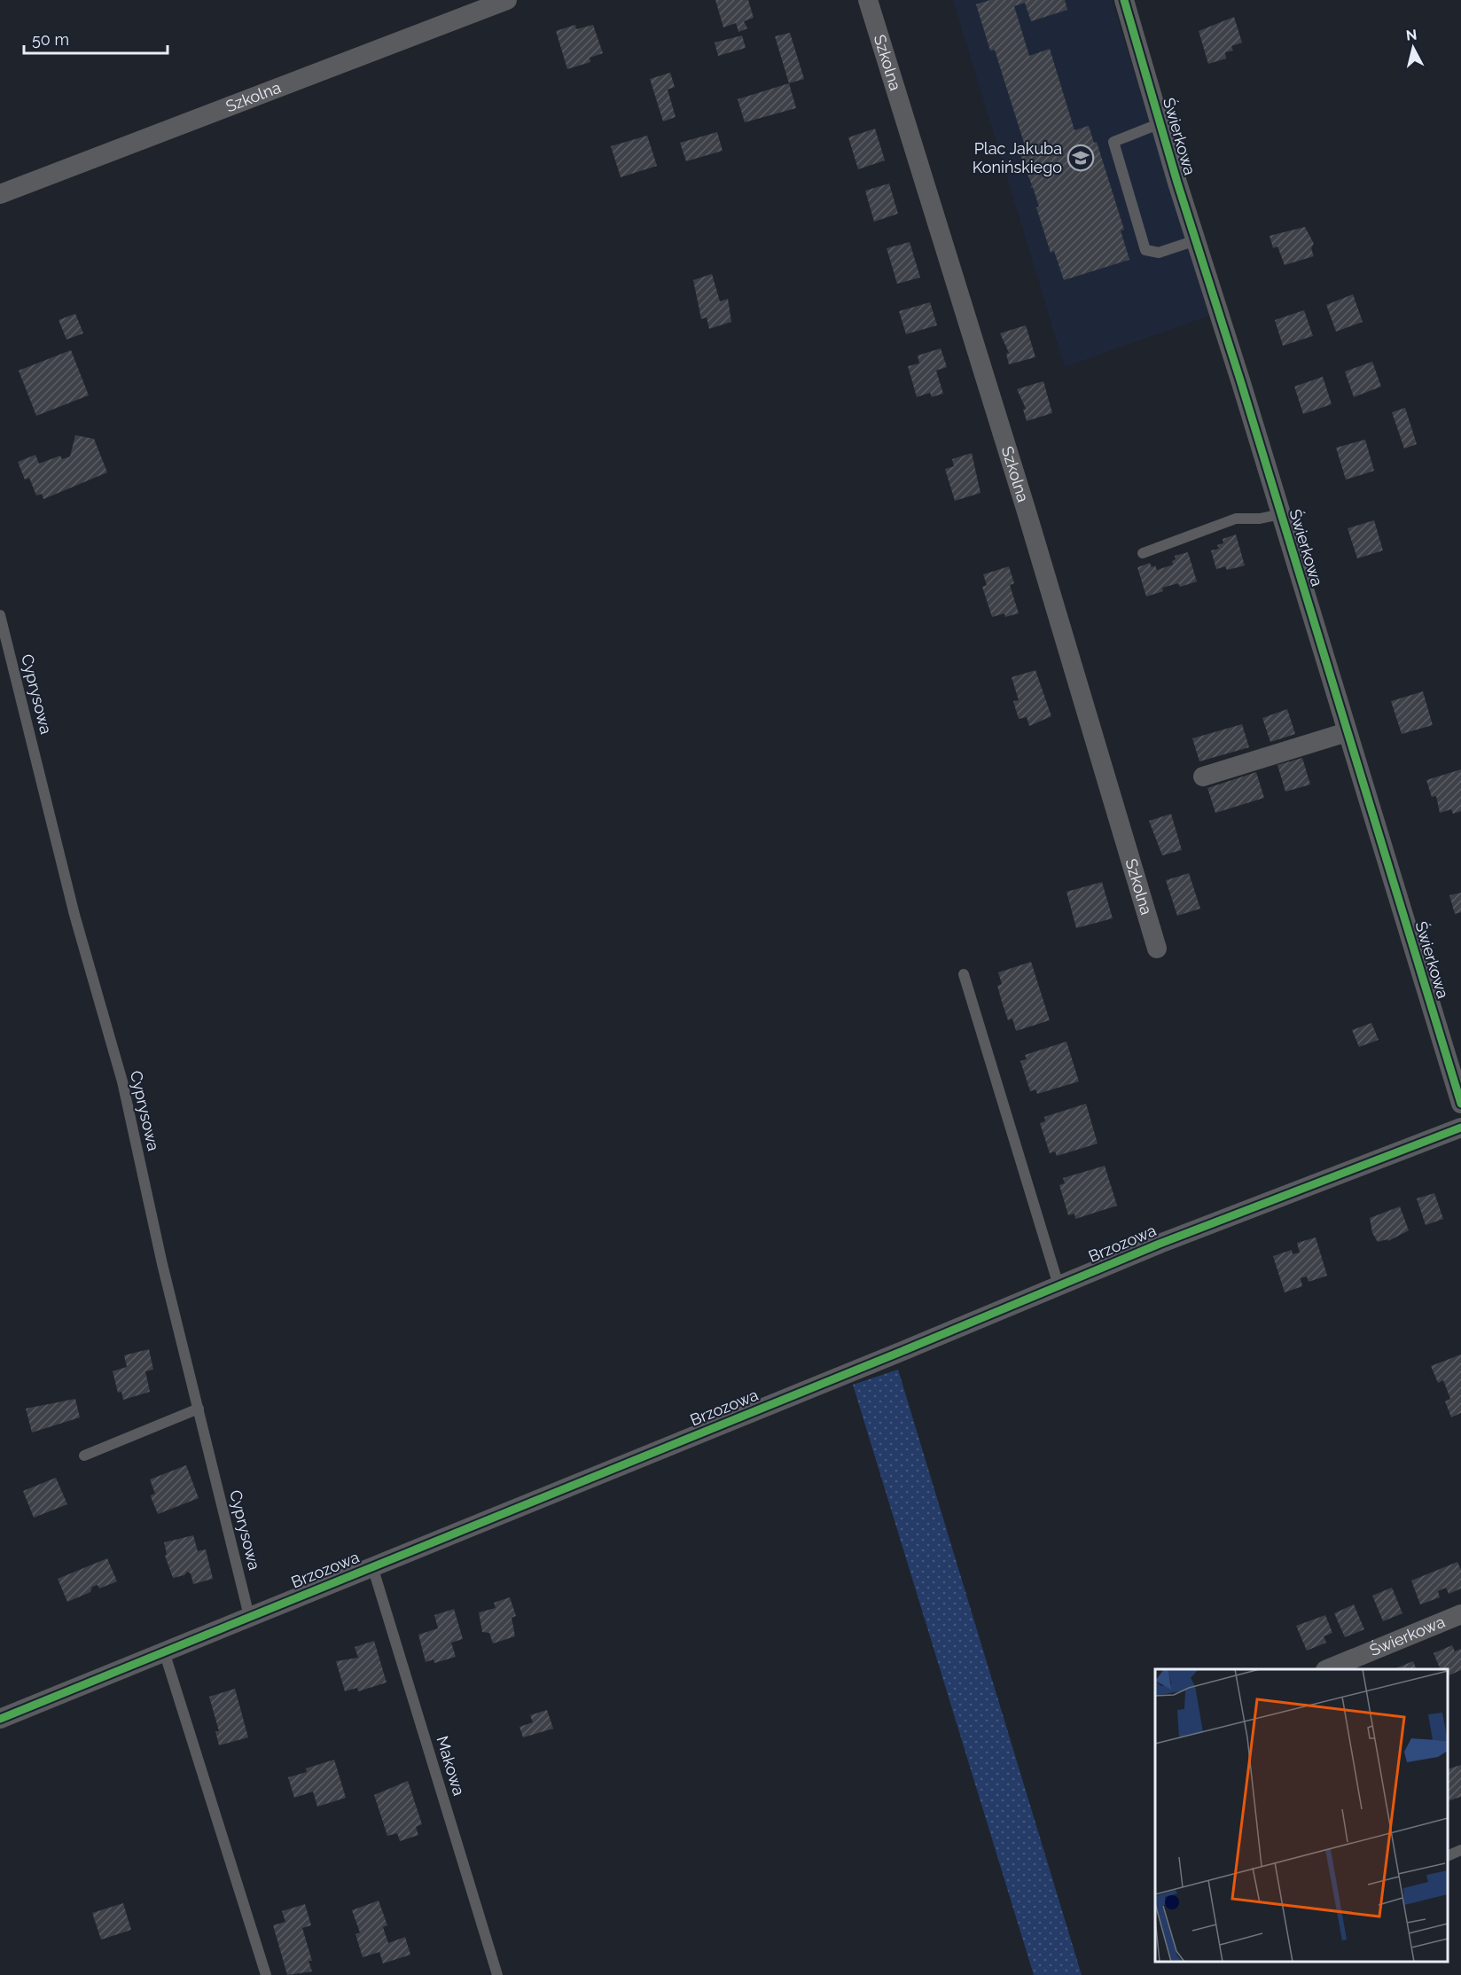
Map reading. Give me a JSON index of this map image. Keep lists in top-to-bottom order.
{
  "streets": {
    "street": ["Szkolna", "Świerkowa", "Brzozowa"],
    "lane": ["Cyprysowa", "Makowa"]
  },
  "crossings": [
    ["Cyprysowa", "Brzozowa"],
    ["Brzozowa", "Makowa"]
  ],
  "places": {
    "school or university": ["Plac Jakuba Konińskiego"]
  },
  "scale_bar": "50 m",
  "north": "top"
}
